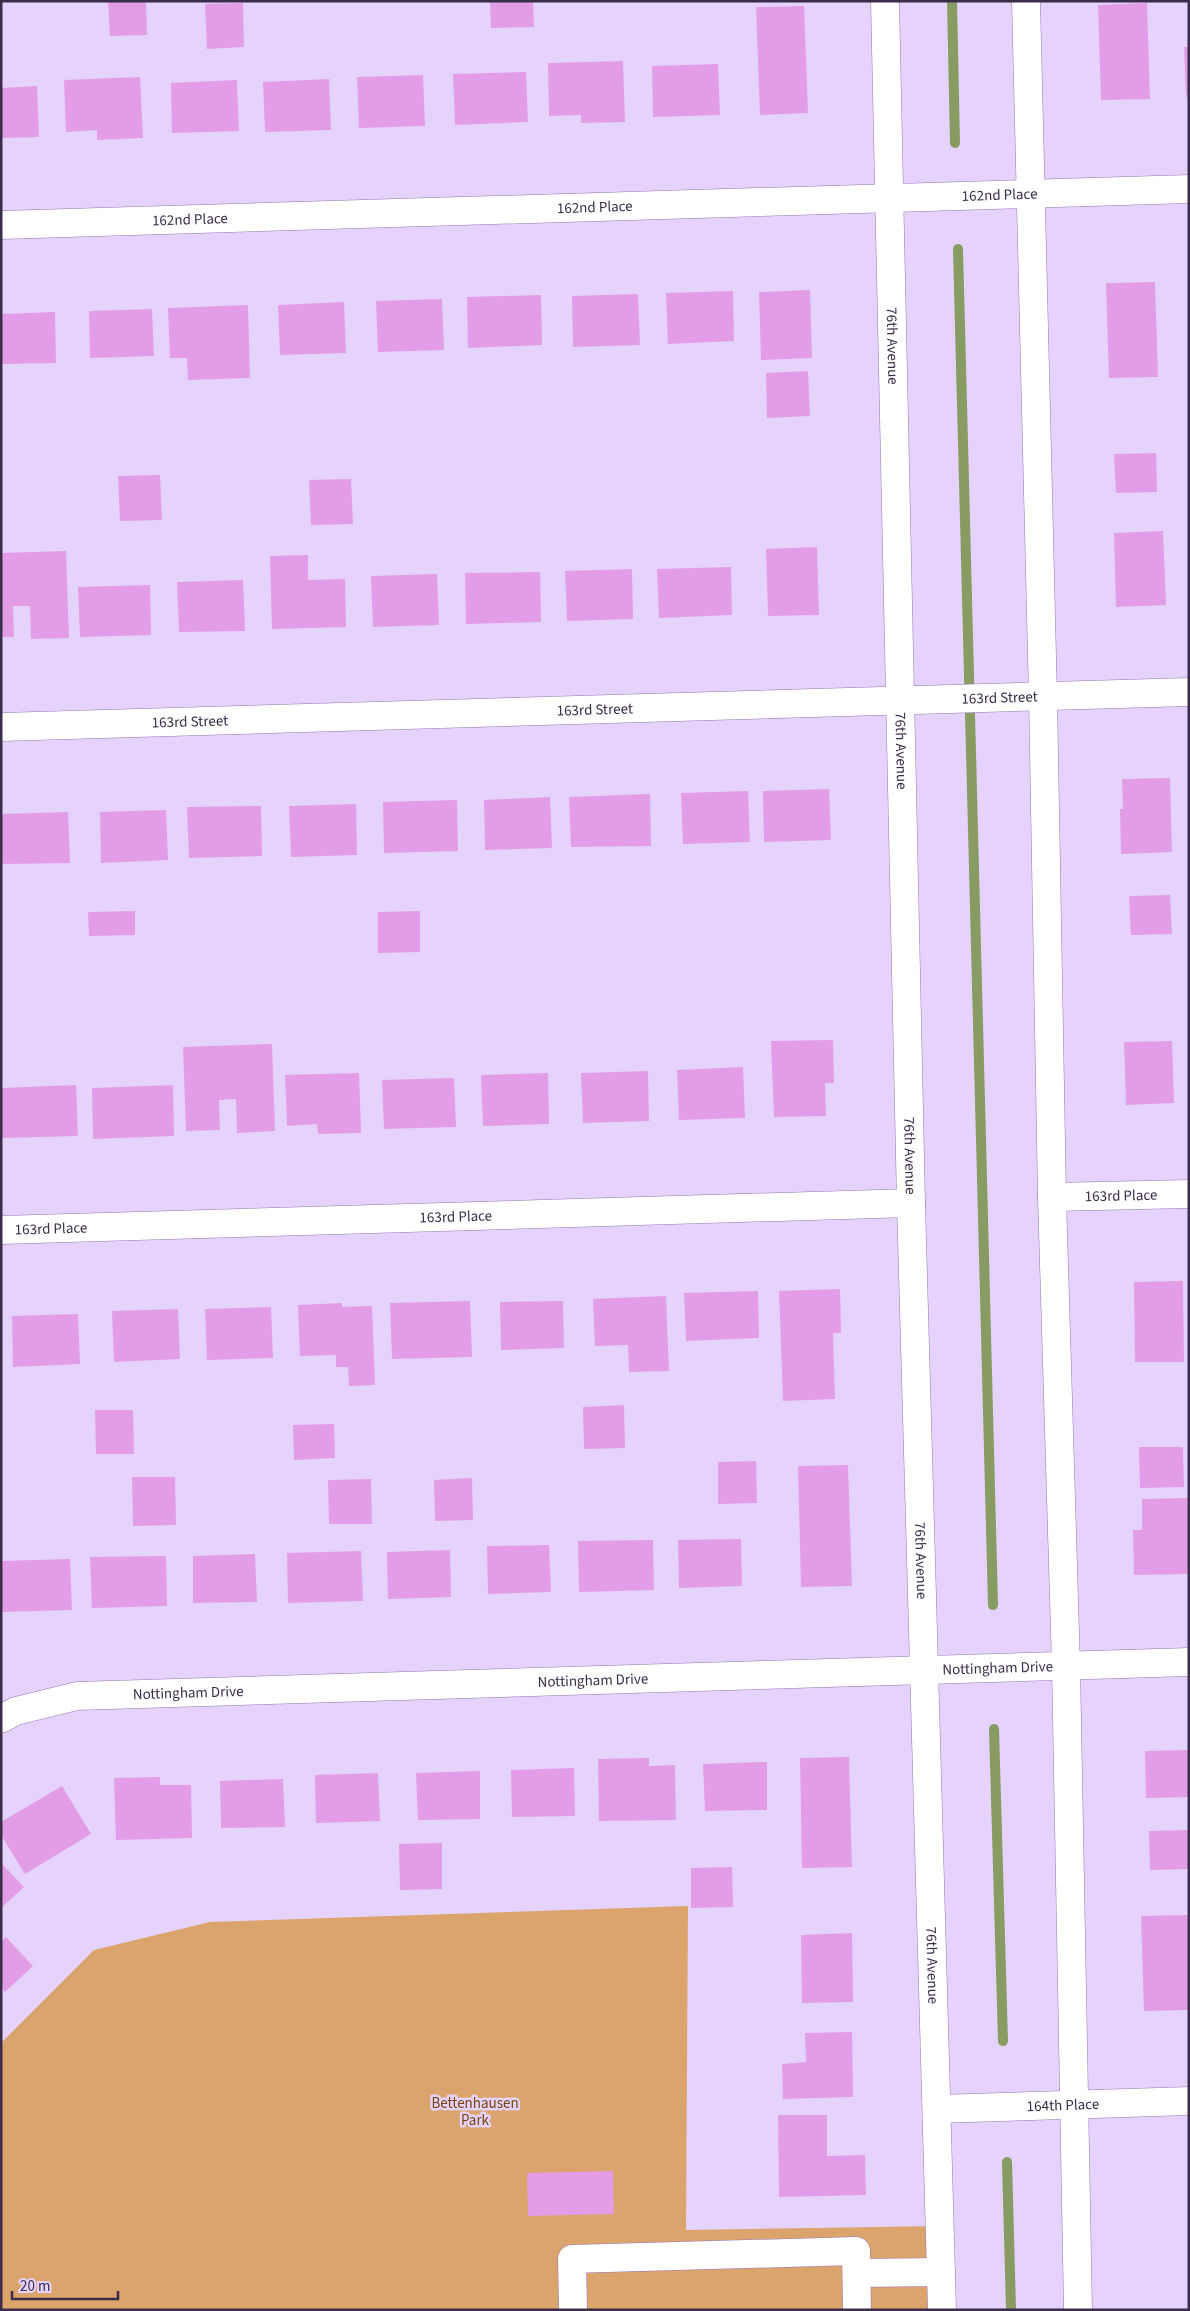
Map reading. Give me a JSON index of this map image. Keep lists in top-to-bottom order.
{
  "streets": {
    "street": [
      "162nd Place",
      "76th Avenue",
      "163rd Street",
      "163rd Place",
      "Nottingham Drive",
      "164th Place"
    ]
  },
  "crossings": [
    ["162nd Place", "76th Avenue"],
    ["76th Avenue", "163rd Street"],
    ["76th Avenue", "163rd Place"],
    ["76th Avenue", "Nottingham Drive"],
    ["76th Avenue", "164th Place"]
  ],
  "parks": ["Bettenhausen Park"],
  "scale_bar": "20 m"
}
